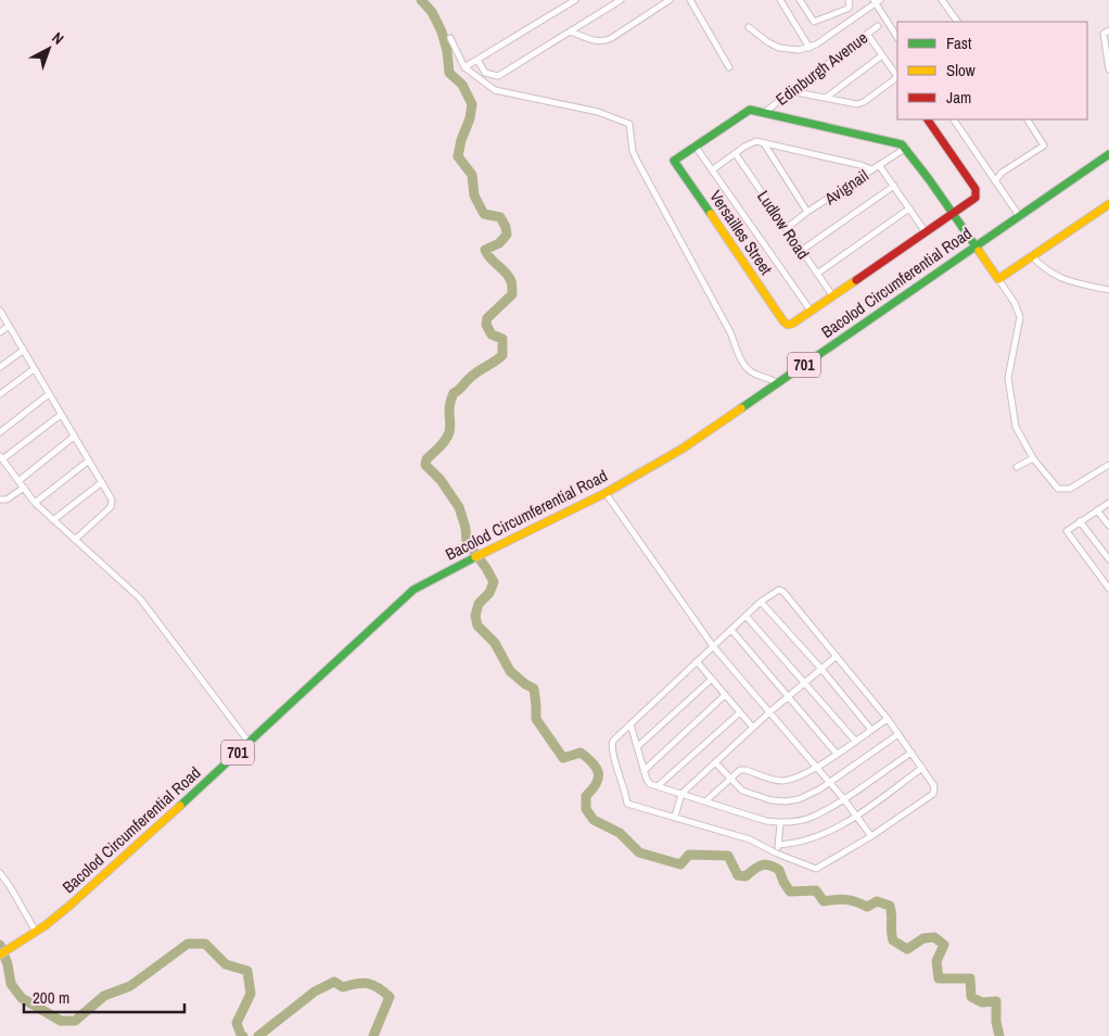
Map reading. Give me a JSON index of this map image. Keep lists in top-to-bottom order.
{
  "streets": {
    "main road": ["Versailles Street", "Bacolod Circumferential Road", "701"],
    "street": ["Edinburgh Avenue", "Avignail", "Ludlow Road"]
  },
  "crossings": [
    ["Avignail", "Ludlow Road"]
  ],
  "legend": ["Fast", "Slow", "Jam"],
  "scale_bar": "200 m",
  "north": "top right"
}
